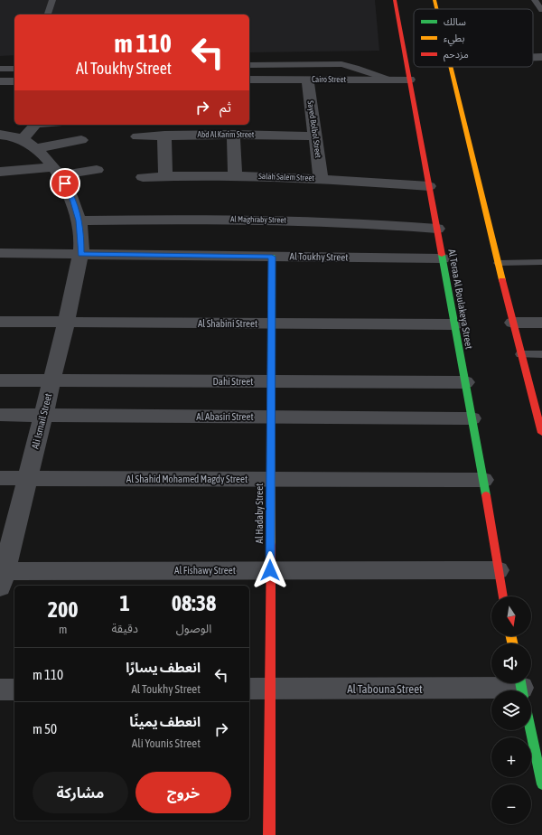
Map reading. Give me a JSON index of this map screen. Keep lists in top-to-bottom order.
{
  "streets": {
    "street": [
      "Cairo Street",
      "Sayed Bolbol Street",
      "Abd Al Karim Street",
      "Salah Salem Street",
      "Al Maghraby Street",
      "Al Toukhy Street",
      "Al Teraa Al Boulakeya Street",
      "Al Shabini Street",
      "Dahi Street",
      "Al Abasiri Street",
      "Ali Ismail Street",
      "Al Shahid Mohamed Magdy Street",
      "Al Hadaby Street",
      "Al Fishawy Street",
      "Al Tabouna Street"
    ]
  },
  "crossings": [
    ["Cairo Street", "Sayed Bolbol Street"],
    ["Cairo Street", "Al Teraa Al Boulakeya Street"],
    ["Sayed Bolbol Street", "Abd Al Karim Street"],
    ["Sayed Bolbol Street", "Salah Salem Street"],
    ["Salah Salem Street", "Al Teraa Al Boulakeya Street"],
    ["Al Maghraby Street", "Al Teraa Al Boulakeya Street"],
    ["Al Maghraby Street", "Ali Ismail Street"],
    ["Al Toukhy Street", "Al Teraa Al Boulakeya Street"],
    ["Al Toukhy Street", "Ali Ismail Street"],
    ["Al Toukhy Street", "Al Hadaby Street"],
    ["Al Teraa Al Boulakeya Street", "Al Shabini Street"],
    ["Al Teraa Al Boulakeya Street", "Dahi Street"],
    ["Al Teraa Al Boulakeya Street", "Al Abasiri Street"],
    ["Al Teraa Al Boulakeya Street", "Al Shahid Mohamed Magdy Street"],
    ["Al Teraa Al Boulakeya Street", "Al Fishawy Street"],
    ["Al Shabini Street", "Ali Ismail Street"],
    ["Al Shabini Street", "Al Hadaby Street"],
    ["Dahi Street", "Ali Ismail Street"],
    ["Dahi Street", "Al Hadaby Street"],
    ["Al Abasiri Street", "Ali Ismail Street"],
    ["Al Abasiri Street", "Al Hadaby Street"],
    ["Ali Ismail Street", "Al Shahid Mohamed Magdy Street"],
    ["Ali Ismail Street", "Al Fishawy Street"],
    ["Al Shahid Mohamed Magdy Street", "Al Hadaby Street"],
    ["Al Hadaby Street", "Al Fishawy Street"],
    ["Al Hadaby Street", "Al Tabouna Street"]
  ],
  "legend": ["سالك", "بطيء", "مزدحم"],
  "north": "bottom",
  "page": {
    "turn": ["110 m", "Al Toukhy Street"],
    "then": "ثم",
    "eta": [
      "08:38",
      "الوصول",
      "1",
      "دقيقة",
      "200",
      "m"
    ],
    "map_buttons": ["+", "−"],
    "list": [
      {
        "name": "انعطف يسارًا",
        "note": "Al Toukhy Street",
        "value": "110 m"
      },
      {
        "name": "انعطف يمينًا",
        "note": "Ali Younis Street",
        "value": "50 m"
      }
    ],
    "buttons": ["خروج", "مشاركة"]
  }
}
